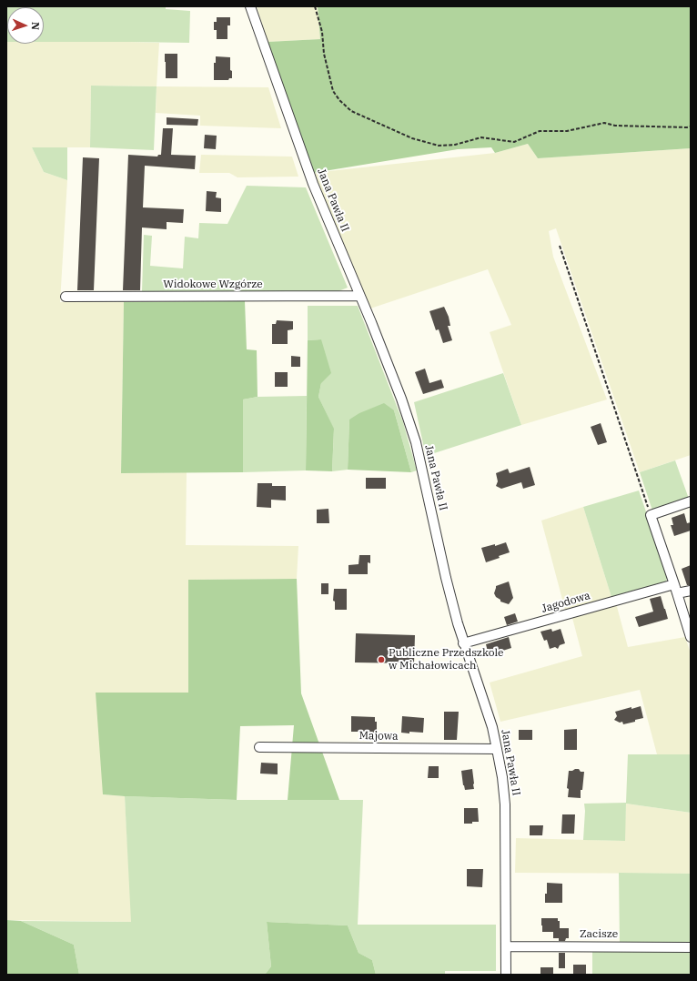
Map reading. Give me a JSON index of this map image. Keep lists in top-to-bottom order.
{
  "streets": {
    "street": [
      "Jana Pawła II",
      "Widokowe Wzgórze",
      "Jagodowa",
      "Majowa",
      "Zacisze"
    ]
  },
  "crossings": [
    ["Jana Pawła II", "Widokowe Wzgórze"],
    ["Jana Pawła II", "Jagodowa"],
    ["Jana Pawła II", "Majowa"],
    ["Jana Pawła II", "Zacisze"]
  ],
  "places": ["Publiczne Przedszkole w Michałowicach"],
  "north": "right"
}
